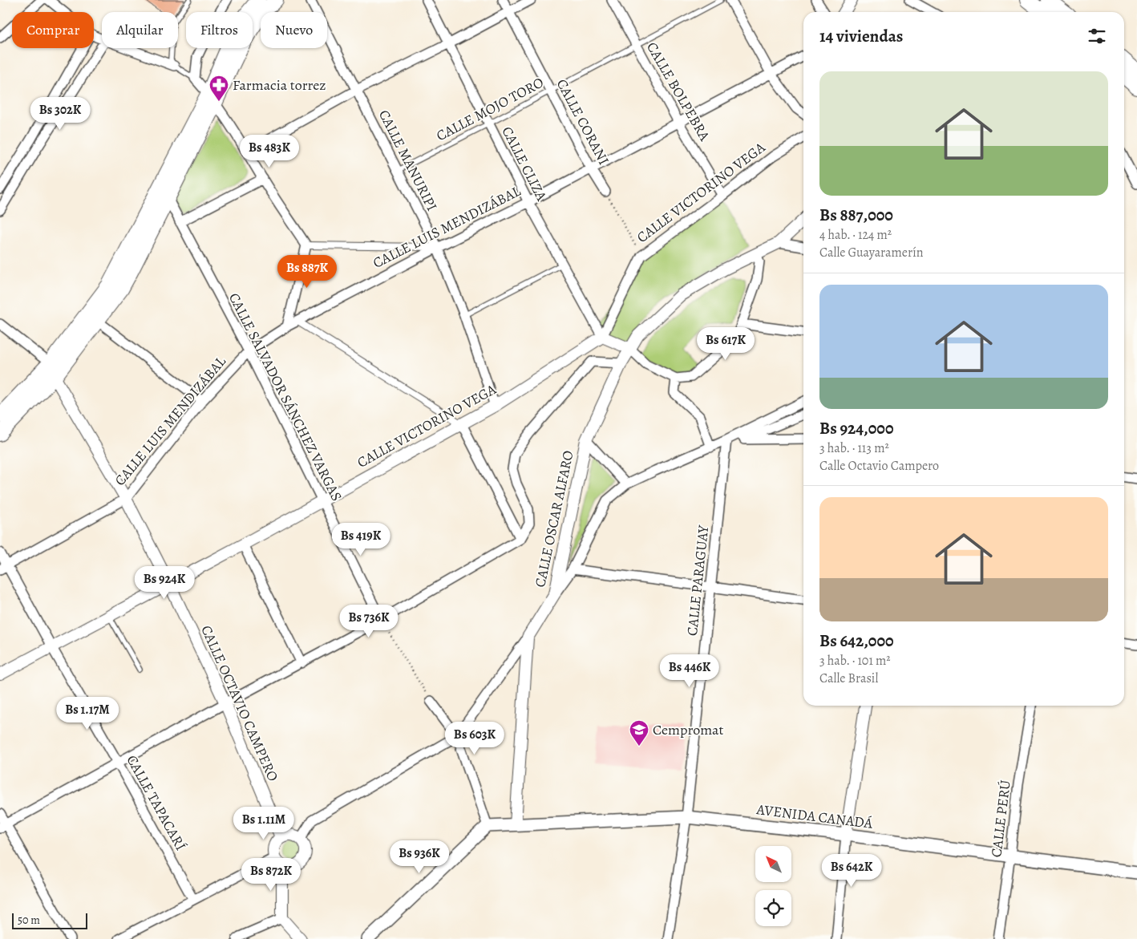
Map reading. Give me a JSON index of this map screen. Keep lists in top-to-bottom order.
{
  "streets": {
    "main road": ["AVENIDA CANADÁ"],
    "street": [
      "CALLE BOLPEBRA",
      "CALLE CORANI",
      "CALLE MANURIPI",
      "CALLE CLIZA",
      "CALLE VICTORINO VEGA",
      "CALLE LUIS MENDIZÁBAL",
      "CALLE SALVADOR SÁNCHEZ VARGAS",
      "CALLE OSCAR ALFARO",
      "CALLE PARAGUAY",
      "CALLE OCTAVIO CAMPERO",
      "CALLE TAPACARÍ",
      "CALLE PERÚ"
    ],
    "lane": ["CALLE MOJO TORO"]
  },
  "crossings": [
    ["CALLE BOLPEBRA", "CALLE MOJO TORO"],
    ["CALLE BOLPEBRA", "CALLE VICTORINO VEGA"],
    ["CALLE BOLPEBRA", "CALLE LUIS MENDIZÁBAL"],
    ["CALLE MOJO TORO", "CALLE CORANI"],
    ["CALLE MOJO TORO", "CALLE MANURIPI"],
    ["CALLE MOJO TORO", "CALLE CLIZA"],
    ["CALLE CORANI", "CALLE LUIS MENDIZÁBAL"],
    ["CALLE MANURIPI", "CALLE VICTORINO VEGA"],
    ["CALLE MANURIPI", "CALLE LUIS MENDIZÁBAL"],
    ["CALLE CLIZA", "CALLE VICTORINO VEGA"],
    ["CALLE CLIZA", "CALLE LUIS MENDIZÁBAL"],
    ["CALLE VICTORINO VEGA", "CALLE SALVADOR SÁNCHEZ VARGAS"],
    ["CALLE VICTORINO VEGA", "CALLE OCTAVIO CAMPERO"],
    ["CALLE VICTORINO VEGA", "CALLE TAPACARÍ"],
    ["CALLE LUIS MENDIZÁBAL", "CALLE SALVADOR SÁNCHEZ VARGAS"],
    ["CALLE LUIS MENDIZÁBAL", "CALLE OCTAVIO CAMPERO"],
    ["CALLE LUIS MENDIZÁBAL", "CALLE TAPACARÍ"],
    ["CALLE OSCAR ALFARO", "CALLE OCTAVIO CAMPERO"],
    ["CALLE PARAGUAY", "AVENIDA CANADÁ"],
    ["AVENIDA CANADÁ", "CALLE PERÚ"]
  ],
  "places": {
    "pharmacy": ["Farmacia torrez"],
    "school or university": ["Cempromat"]
  },
  "scale_bar": "50 m",
  "north": "top left",
  "page": {
    "chip": [
      "Comprar",
      "Alquilar",
      "Filtros",
      "Nuevo"
    ],
    "heading": "14 viviendas",
    "list": [
      {
        "name": "Bs 887,000",
        "note": "4 hab. · 124 m² · Calle Guayaramerín"
      },
      {
        "name": "Bs 924,000",
        "note": "3 hab. · 113 m² · Calle Octavio Campero"
      },
      {
        "name": "Bs 642,000",
        "note": "3 hab. · 101 m² · Calle Brasil"
      }
    ],
    "price": [
      "Bs 302K",
      "Bs 483K",
      "Bs 887K",
      "Bs 617K",
      "Bs 419K",
      "Bs 924K",
      "Bs 736K",
      "Bs 446K",
      "Bs 1.17M",
      "Bs 603K",
      "Bs 1.11M",
      "Bs 936K",
      "Bs 642K",
      "Bs 872K"
    ],
    "scale": "50 m"
  }
}
